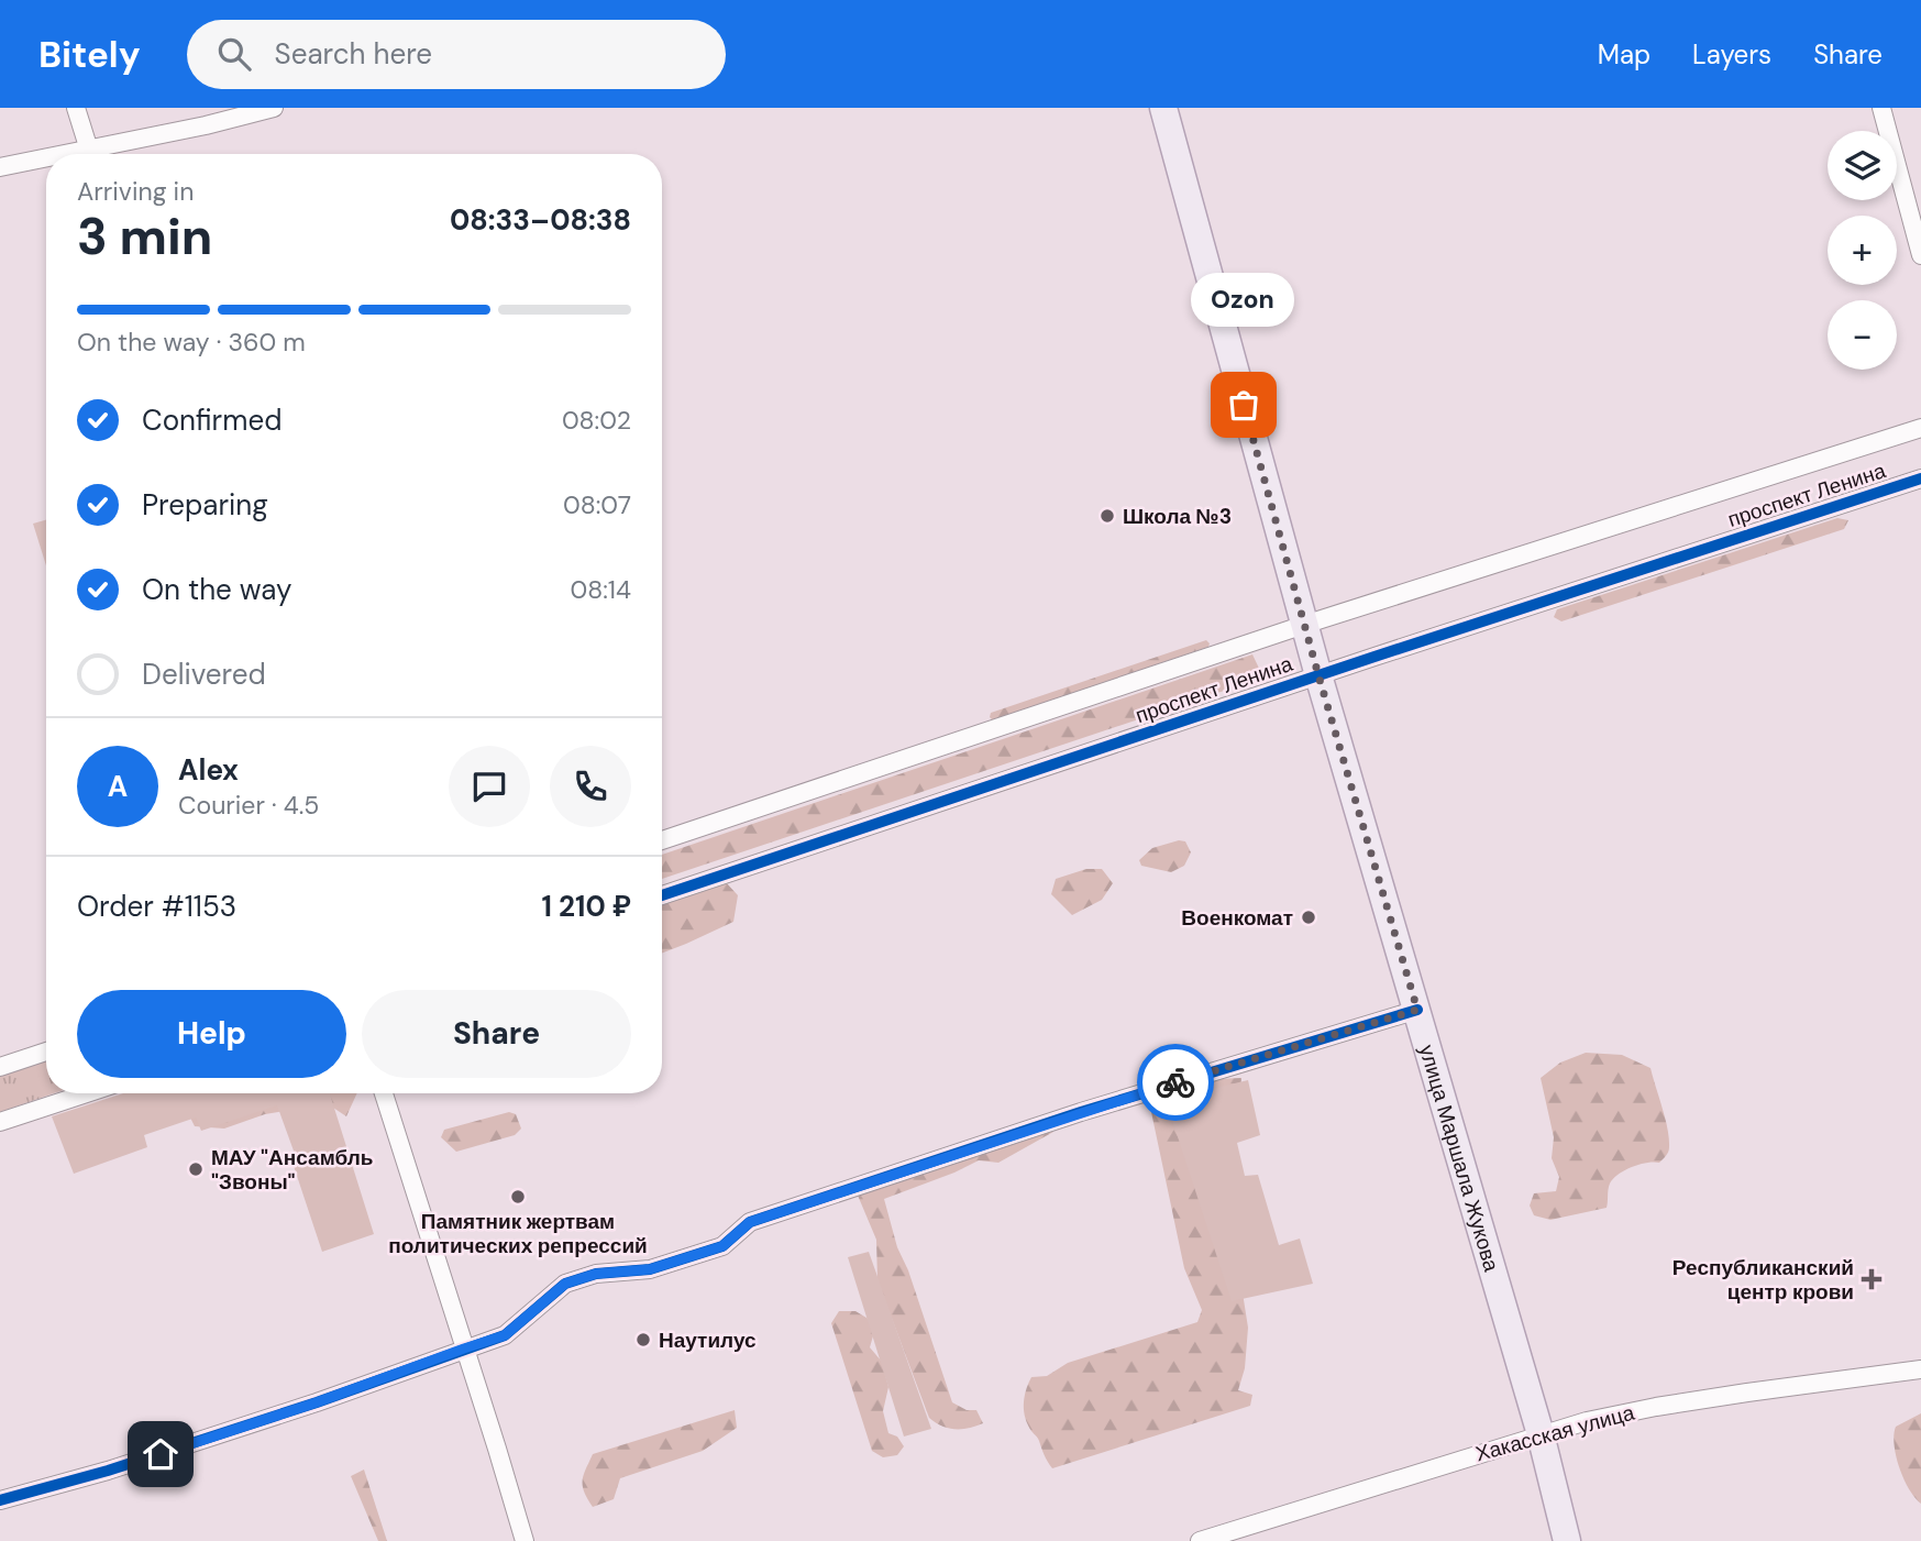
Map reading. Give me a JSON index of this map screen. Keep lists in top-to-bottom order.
{
  "streets": {
    "main road": ["улица Маршала Жукова"],
    "street": ["проспект Ленина", "Хакасская улица"]
  },
  "crossings": [
    ["проспект Ленина", "улица Маршала Жукова"],
    ["улица Маршала Жукова", "Хакасская улица"]
  ],
  "places": {
    "other": [
      "Ozon",
      "Школа №3",
      "Военкомат",
      "МАУ \"Ансамбль \"Звоны\"",
      "Памятник жертвам политических репрессий",
      "Наутилус"
    ],
    "health": ["Республиканский центр крови"]
  },
  "page": {
    "header": "Bitely",
    "search": "Search here",
    "nav": ["Map", "Layers", "Share"],
    "map_buttons": ["+", "−"],
    "heading": ["3 min", "Arriving in", "08:33–08:38"],
    "panel": [
      "Alex",
      "Courier · 4.5",
      "Order #1153",
      "1 210 ₽"
    ],
    "bubble": "Ozon",
    "bar": "On the way · 360 m",
    "list": [
      ["Confirmed", "08:02"],
      ["Preparing", "08:07"],
      ["On the way", "08:14"],
      "Delivered"
    ],
    "round": "A",
    "buttons": ["Help", "Share"]
  }
}
